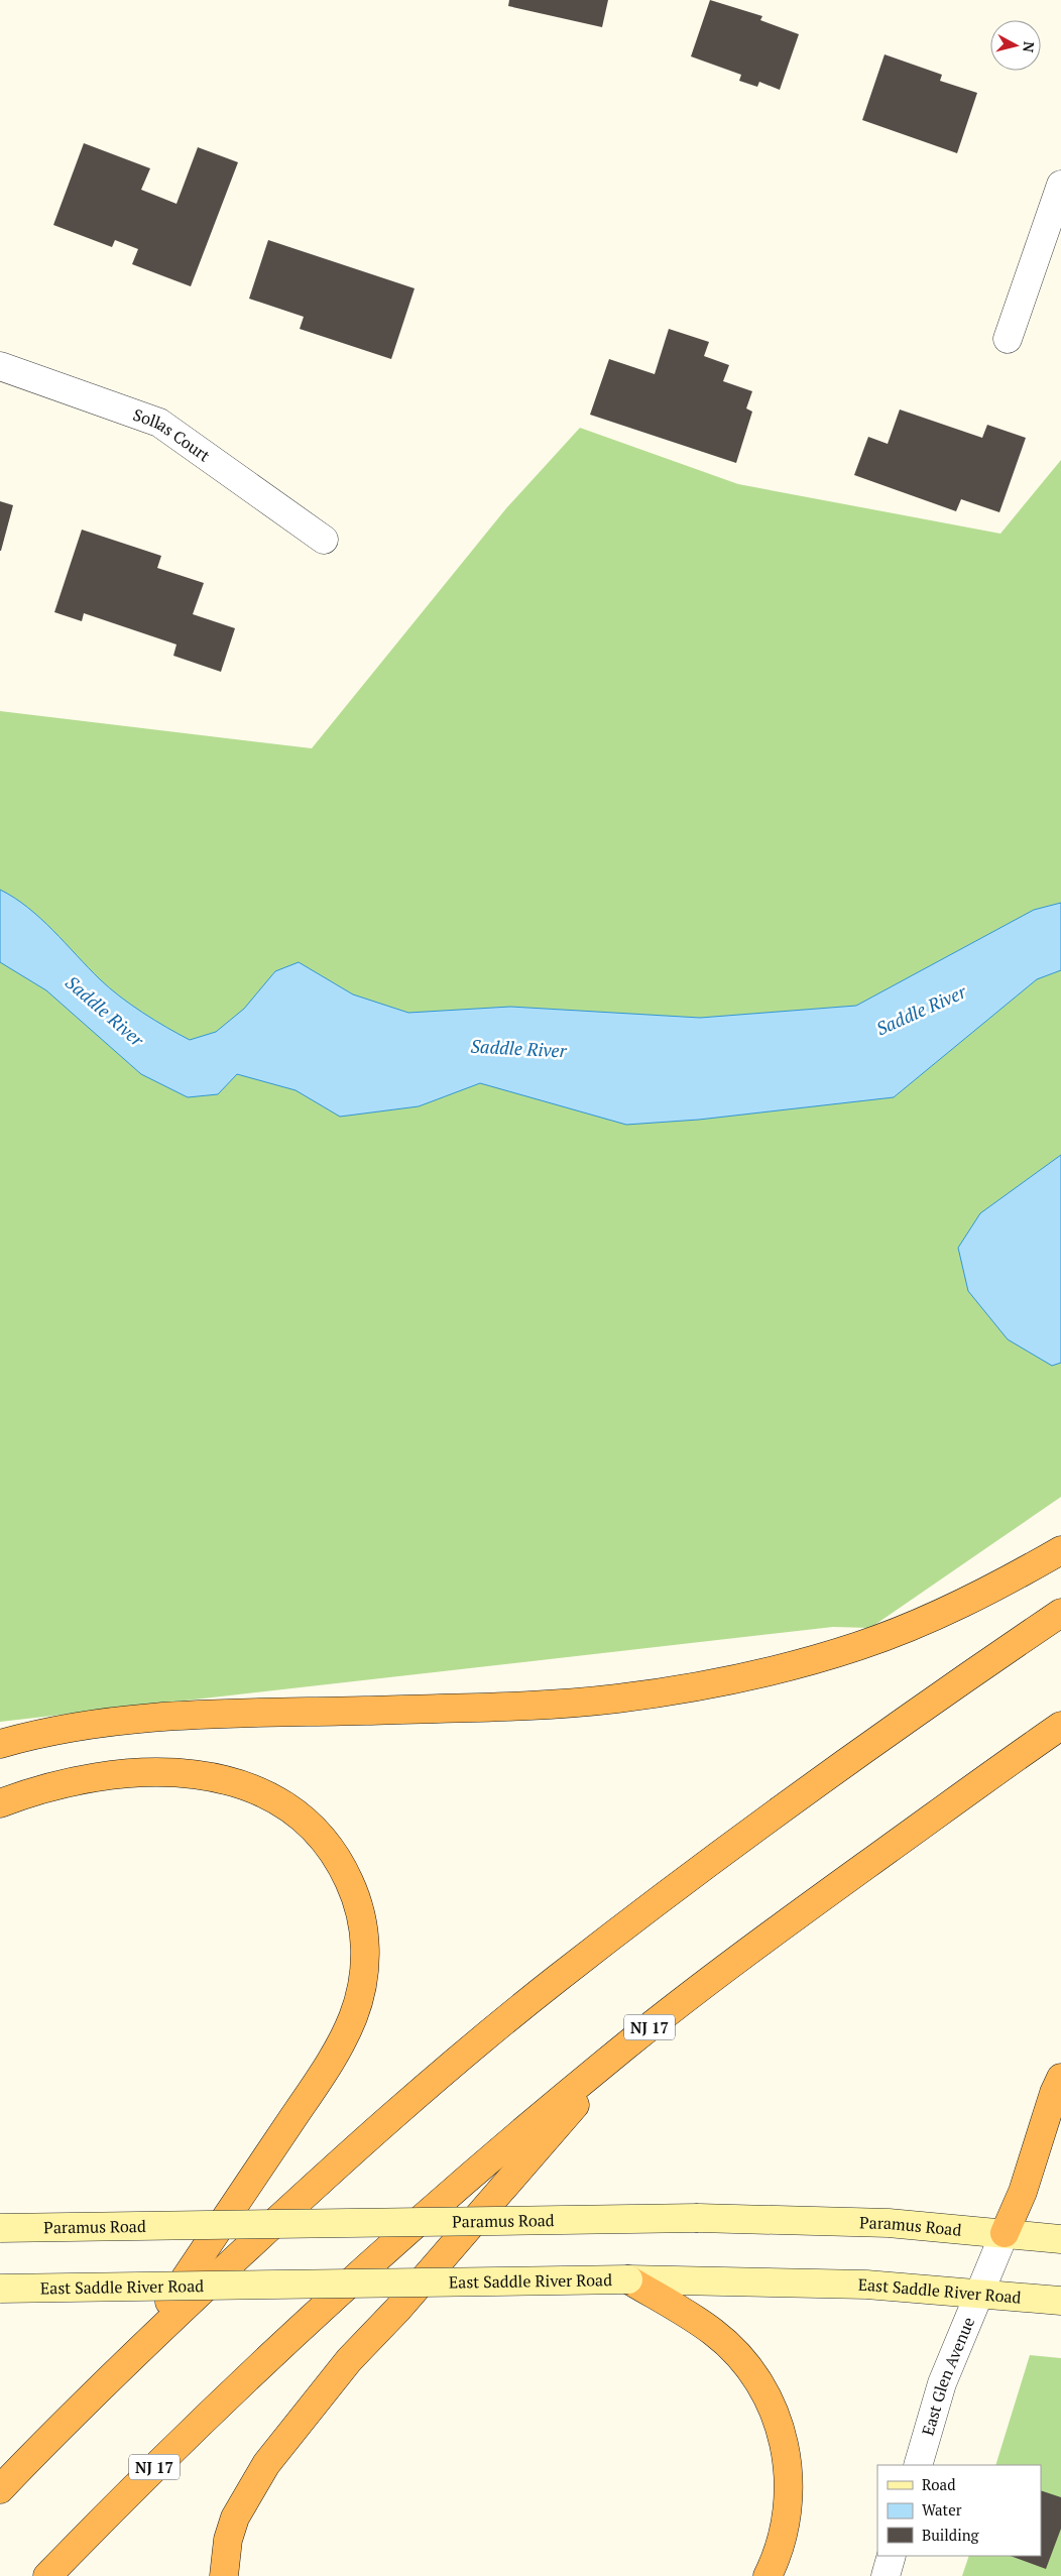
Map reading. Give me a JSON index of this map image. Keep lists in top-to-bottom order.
{
  "streets": {
    "highway": ["NJ 17"],
    "main road": ["Paramus Road", "East Saddle River Road"],
    "street": ["Sollas Court", "East Glen Avenue"]
  },
  "crossings": [
    ["Paramus Road", "East Glen Avenue"],
    ["East Saddle River Road", "East Glen Avenue"]
  ],
  "water": ["Saddle River"],
  "legend": ["Road", "Water", "Building"],
  "north": "right"
}
